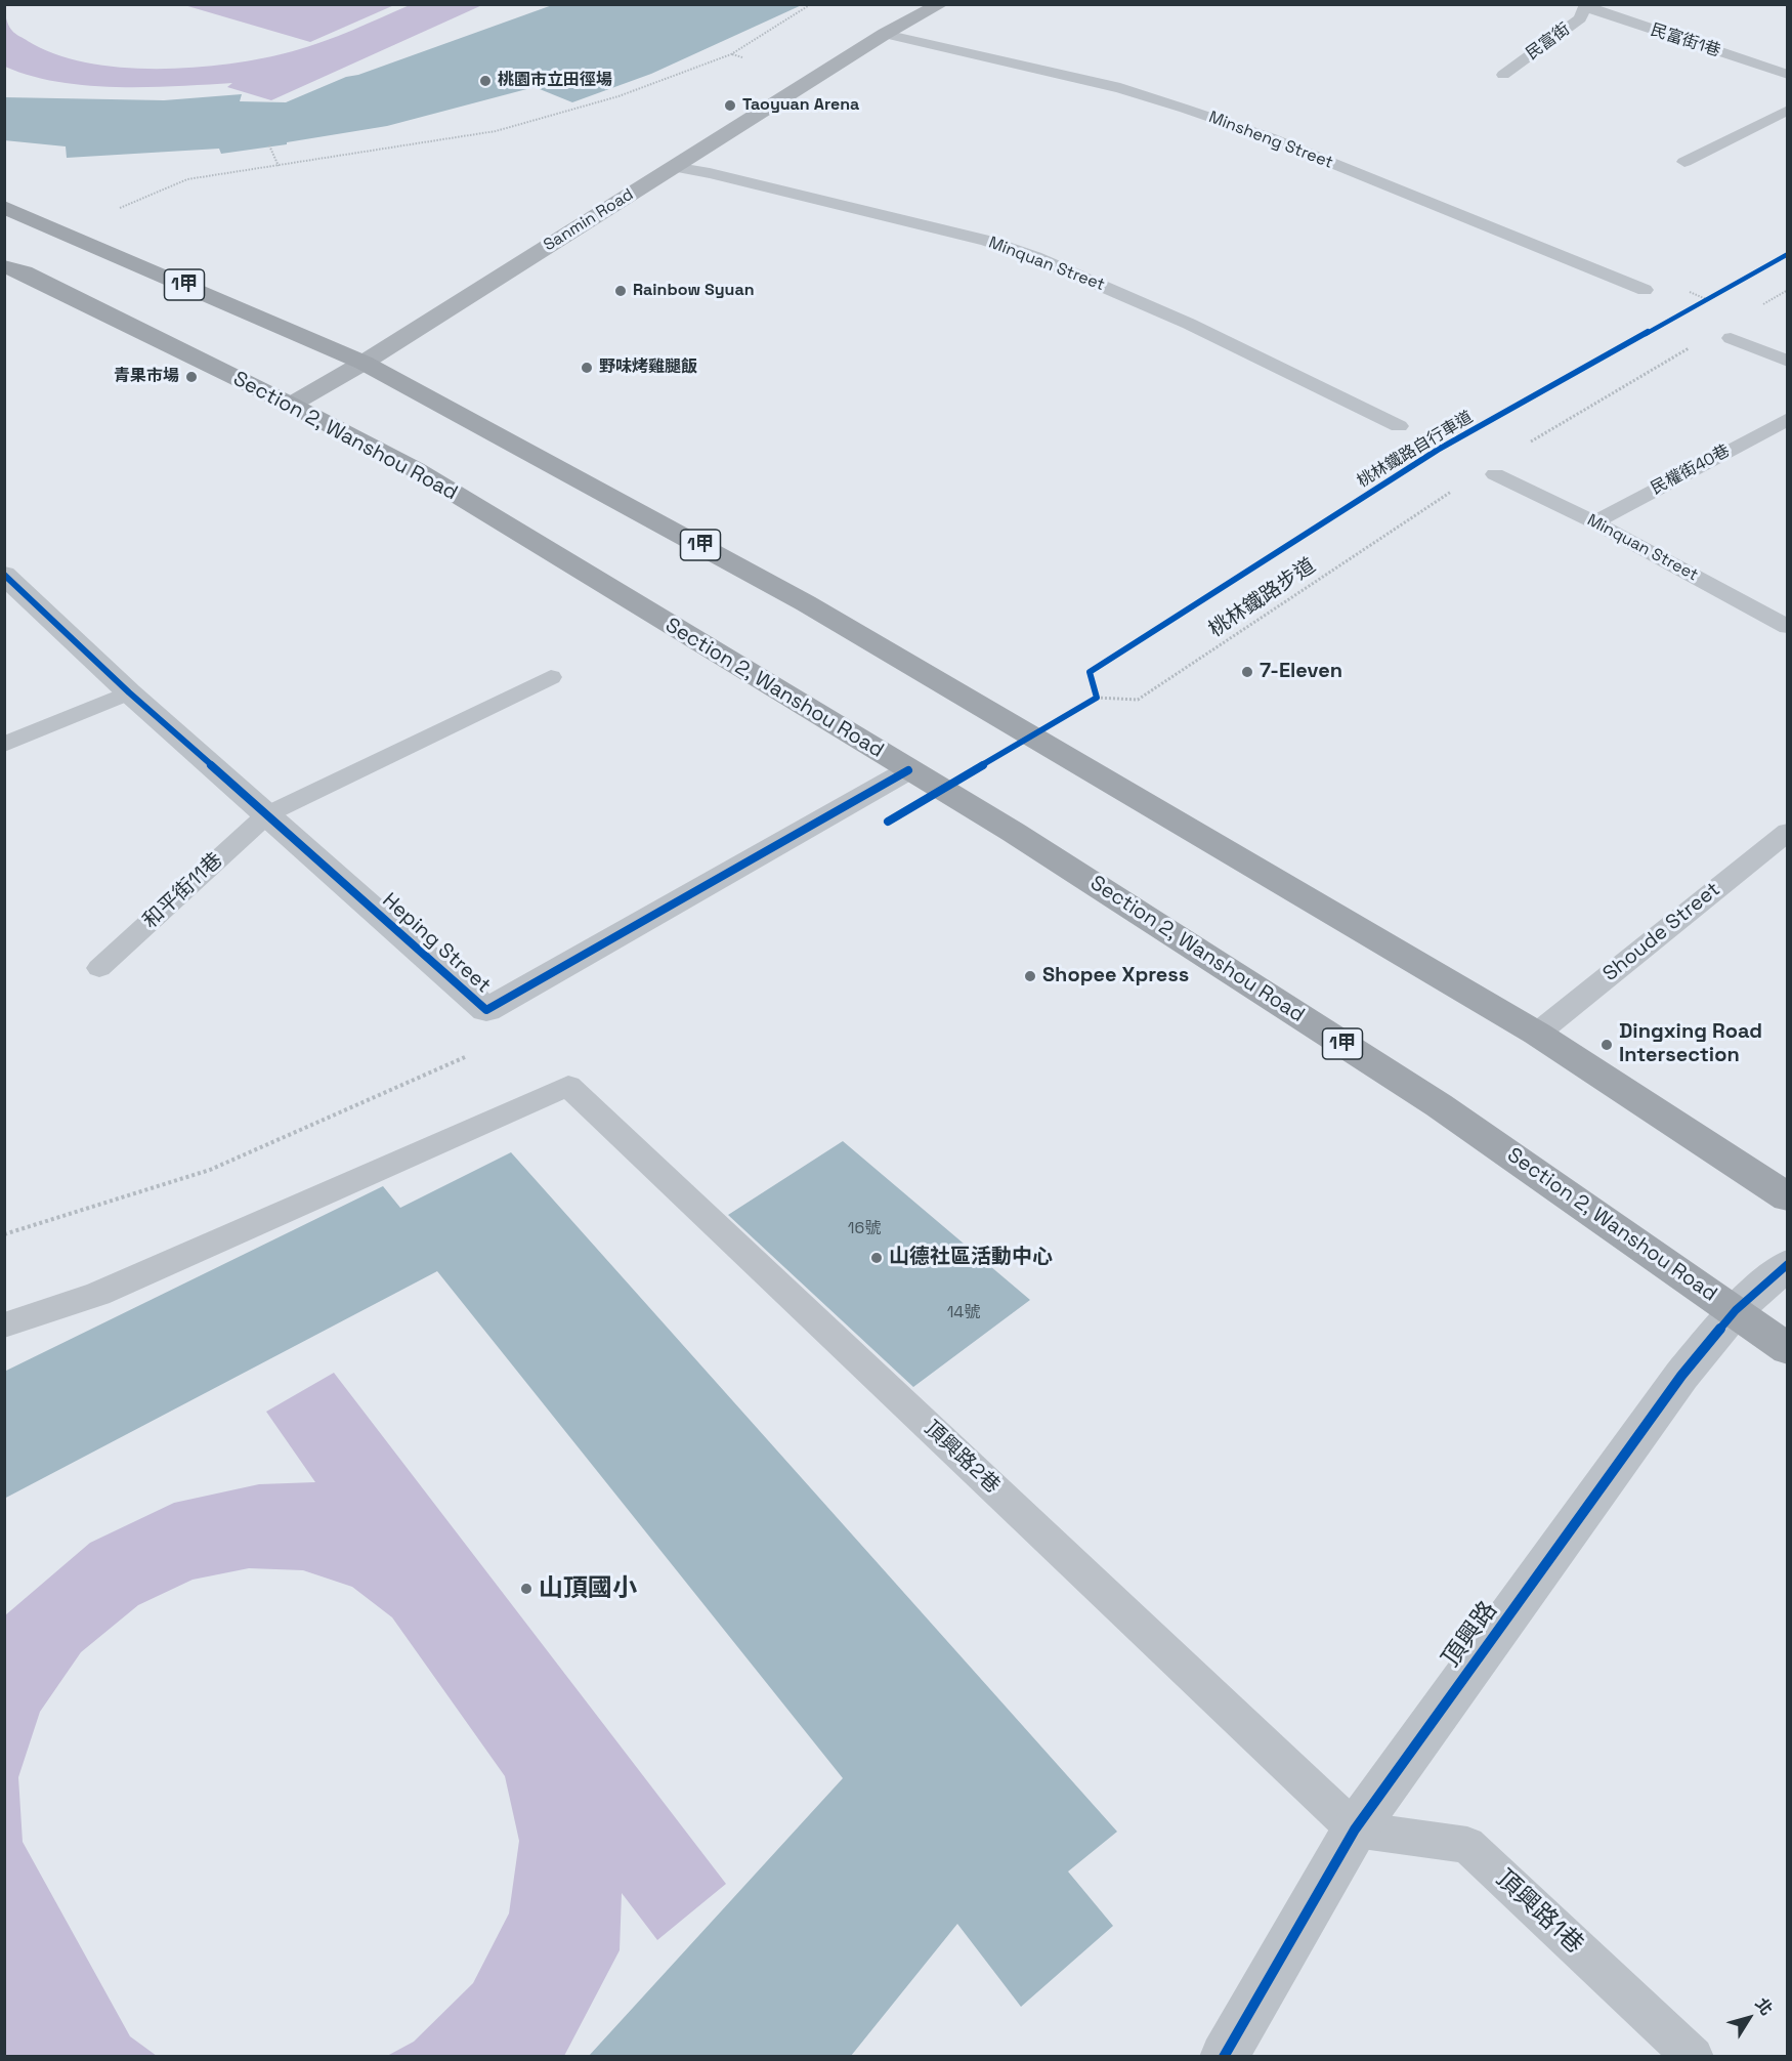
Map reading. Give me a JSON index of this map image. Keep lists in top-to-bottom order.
{
  "streets": {
    "main road": ["1甲", "Section 2, Wanshou Road"],
    "street": ["Sanmin Road", "Heping Street", "頂興路"],
    "lane": [
      "民富街1巷",
      "民富街",
      "Minsheng Street",
      "Minquan Street",
      "民權街40巷",
      "和平街11巷",
      "Shoude Street",
      "頂興路2巷",
      "頂興路1巷"
    ],
    "path": ["桃林鐵路步道"],
    "cycle path": ["桃林鐵路自行車道"]
  },
  "crossings": [
    ["民富街1巷", "民富街"],
    ["Minsheng Street", "Sanmin Road"],
    ["Sanmin Road", "Minquan Street"],
    ["Sanmin Road", "1甲"],
    ["Sanmin Road", "Section 2, Wanshou Road"],
    ["Minquan Street", "民權街40巷"],
    ["1甲", "Shoude Street"],
    ["Section 2, Wanshou Road", "Heping Street"],
    ["Section 2, Wanshou Road", "頂興路"],
    ["和平街11巷", "Heping Street"],
    ["頂興路2巷", "頂興路"],
    ["頂興路2巷", "頂興路1巷"],
    ["頂興路", "頂興路1巷"]
  ],
  "places": [
    "桃園市立田徑場",
    "Taoyuan Arena",
    "Rainbow Syuan",
    "野味烤雞腿飯",
    "青果市場",
    "7-Eleven",
    "Shopee Xpress",
    "Dingxing Road Intersection",
    "山德社區活動中心",
    "山頂國小"
  ],
  "house_numbers": ["16號", "14號"],
  "north": "top right"
}
